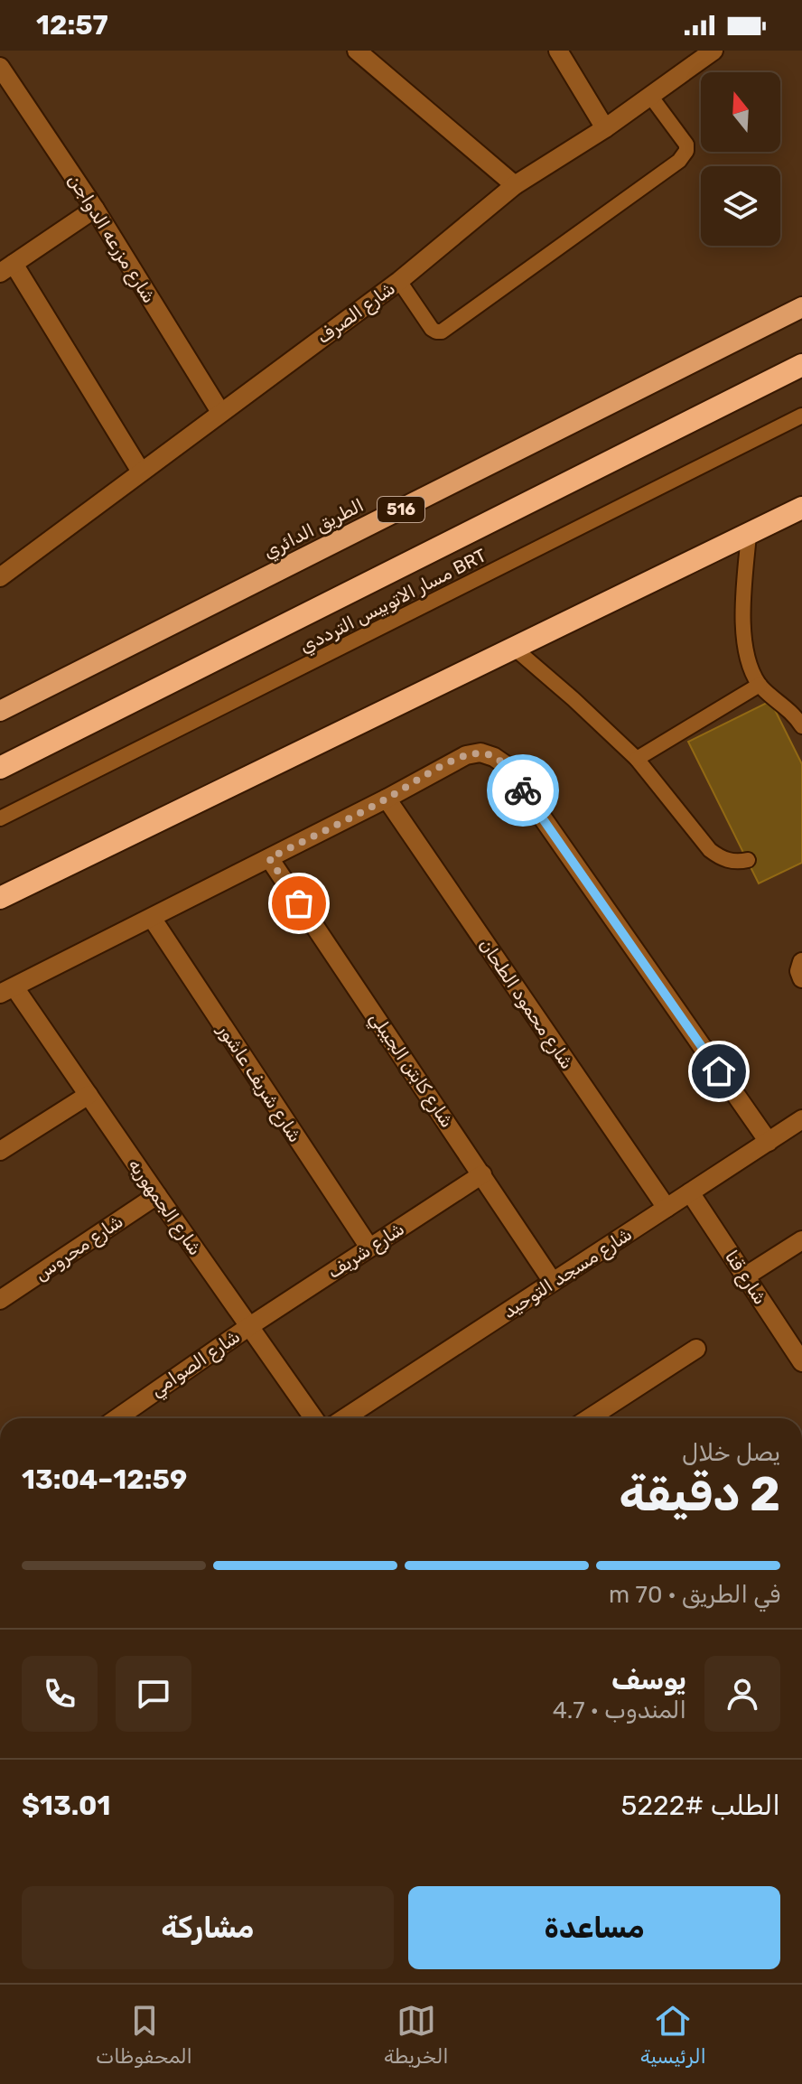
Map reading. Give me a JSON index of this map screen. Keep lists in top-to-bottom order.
{
  "streets": {
    "highway": ["516", "الطريق الدائري"],
    "street": [
      "شارع مزرعه الدواجن",
      "شارع الصرف",
      "شارع محمود الطحان",
      "شارع كابتن الجيبلي",
      "شارع شريف عاشور",
      "شارع الجمهوريه",
      "شارع محروس",
      "شارع شريف",
      "شارع مسجد التوحيد",
      "شارع قنا",
      "شارع الصوامي"
    ],
    "lane": ["مسار الاتوبيس الترددي BRT"]
  },
  "crossings": [
    ["شارع مزرعه الدواجن", "شارع الصرف"],
    ["شارع محمود الطحان", "شارع مسجد التوحيد"],
    ["شارع كابتن الجيبلي", "شارع شريف"],
    ["شارع كابتن الجيبلي", "شارع مسجد التوحيد"],
    ["شارع شريف عاشور", "شارع شريف"],
    ["شارع الجمهوريه", "شارع محروس"],
    ["شارع الجمهوريه", "شارع شريف"],
    ["شارع الجمهوريه", "شارع الصوامي"],
    ["شارع شريف", "شارع الصوامي"],
    ["شارع مسجد التوحيد", "شارع قنا"]
  ],
  "north": "top",
  "page": {
    "status": "12:57",
    "heading": ["2 دقيقة", "يصل خلال", "12:59–13:04"],
    "panel": [
      "يوسف",
      "المندوب · 4.7",
      "الطلب #5222",
      "$13.01"
    ],
    "bar": "في الطريق · 70 m",
    "buttons": ["مساعدة", "مشاركة"],
    "tabs": ["الرئيسية", "الخريطة", "المحفوظات"]
  }
}
